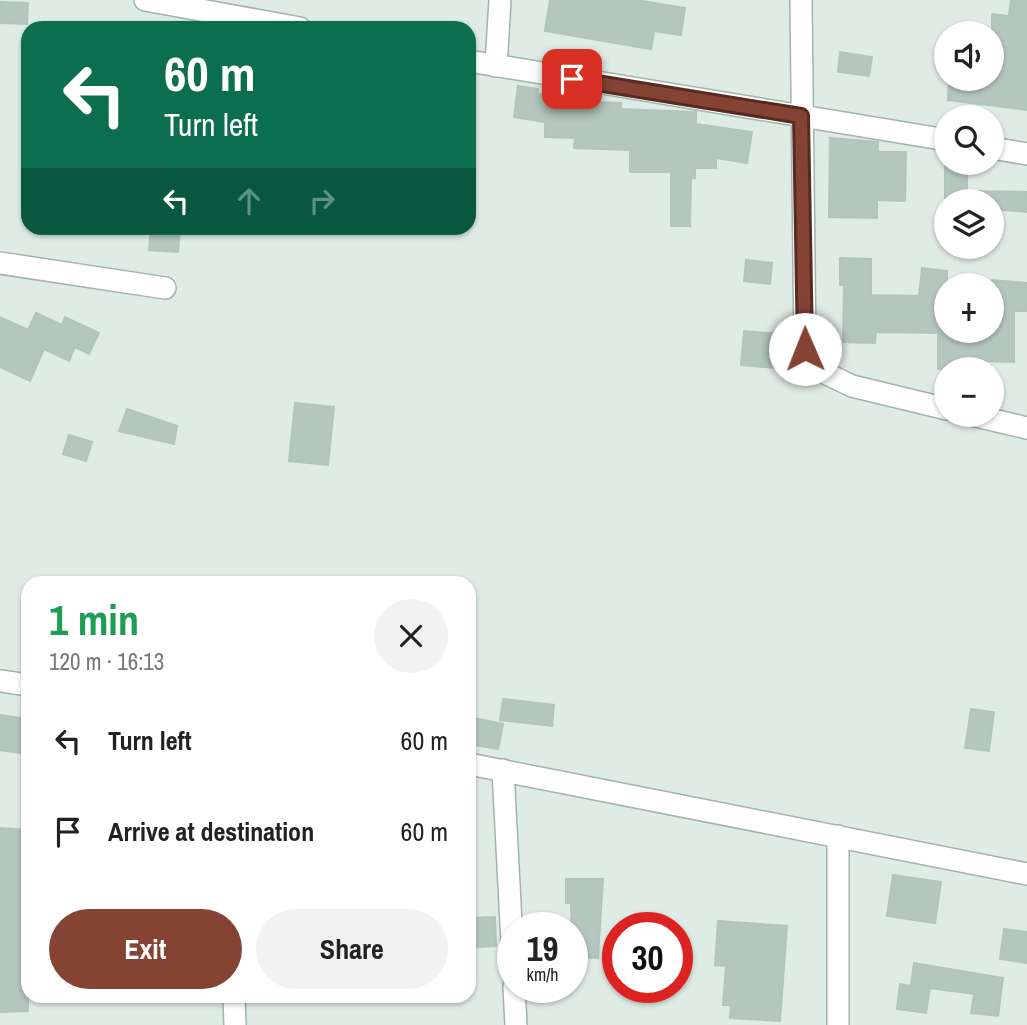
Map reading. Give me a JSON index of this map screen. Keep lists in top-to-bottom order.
{
  "page": {
    "map_buttons": ["+", "−"],
    "turn": ["60 m", "Turn left"],
    "heading": ["1 min", "120 m · 16:13"],
    "list": [
      {
        "name": "Turn left",
        "value": "60 m"
      },
      {
        "name": "Arrive at destination",
        "value": "60 m"
      }
    ],
    "buttons": ["Exit", "Share"],
    "speed": "19 km/h",
    "limit": "30"
  }
}
